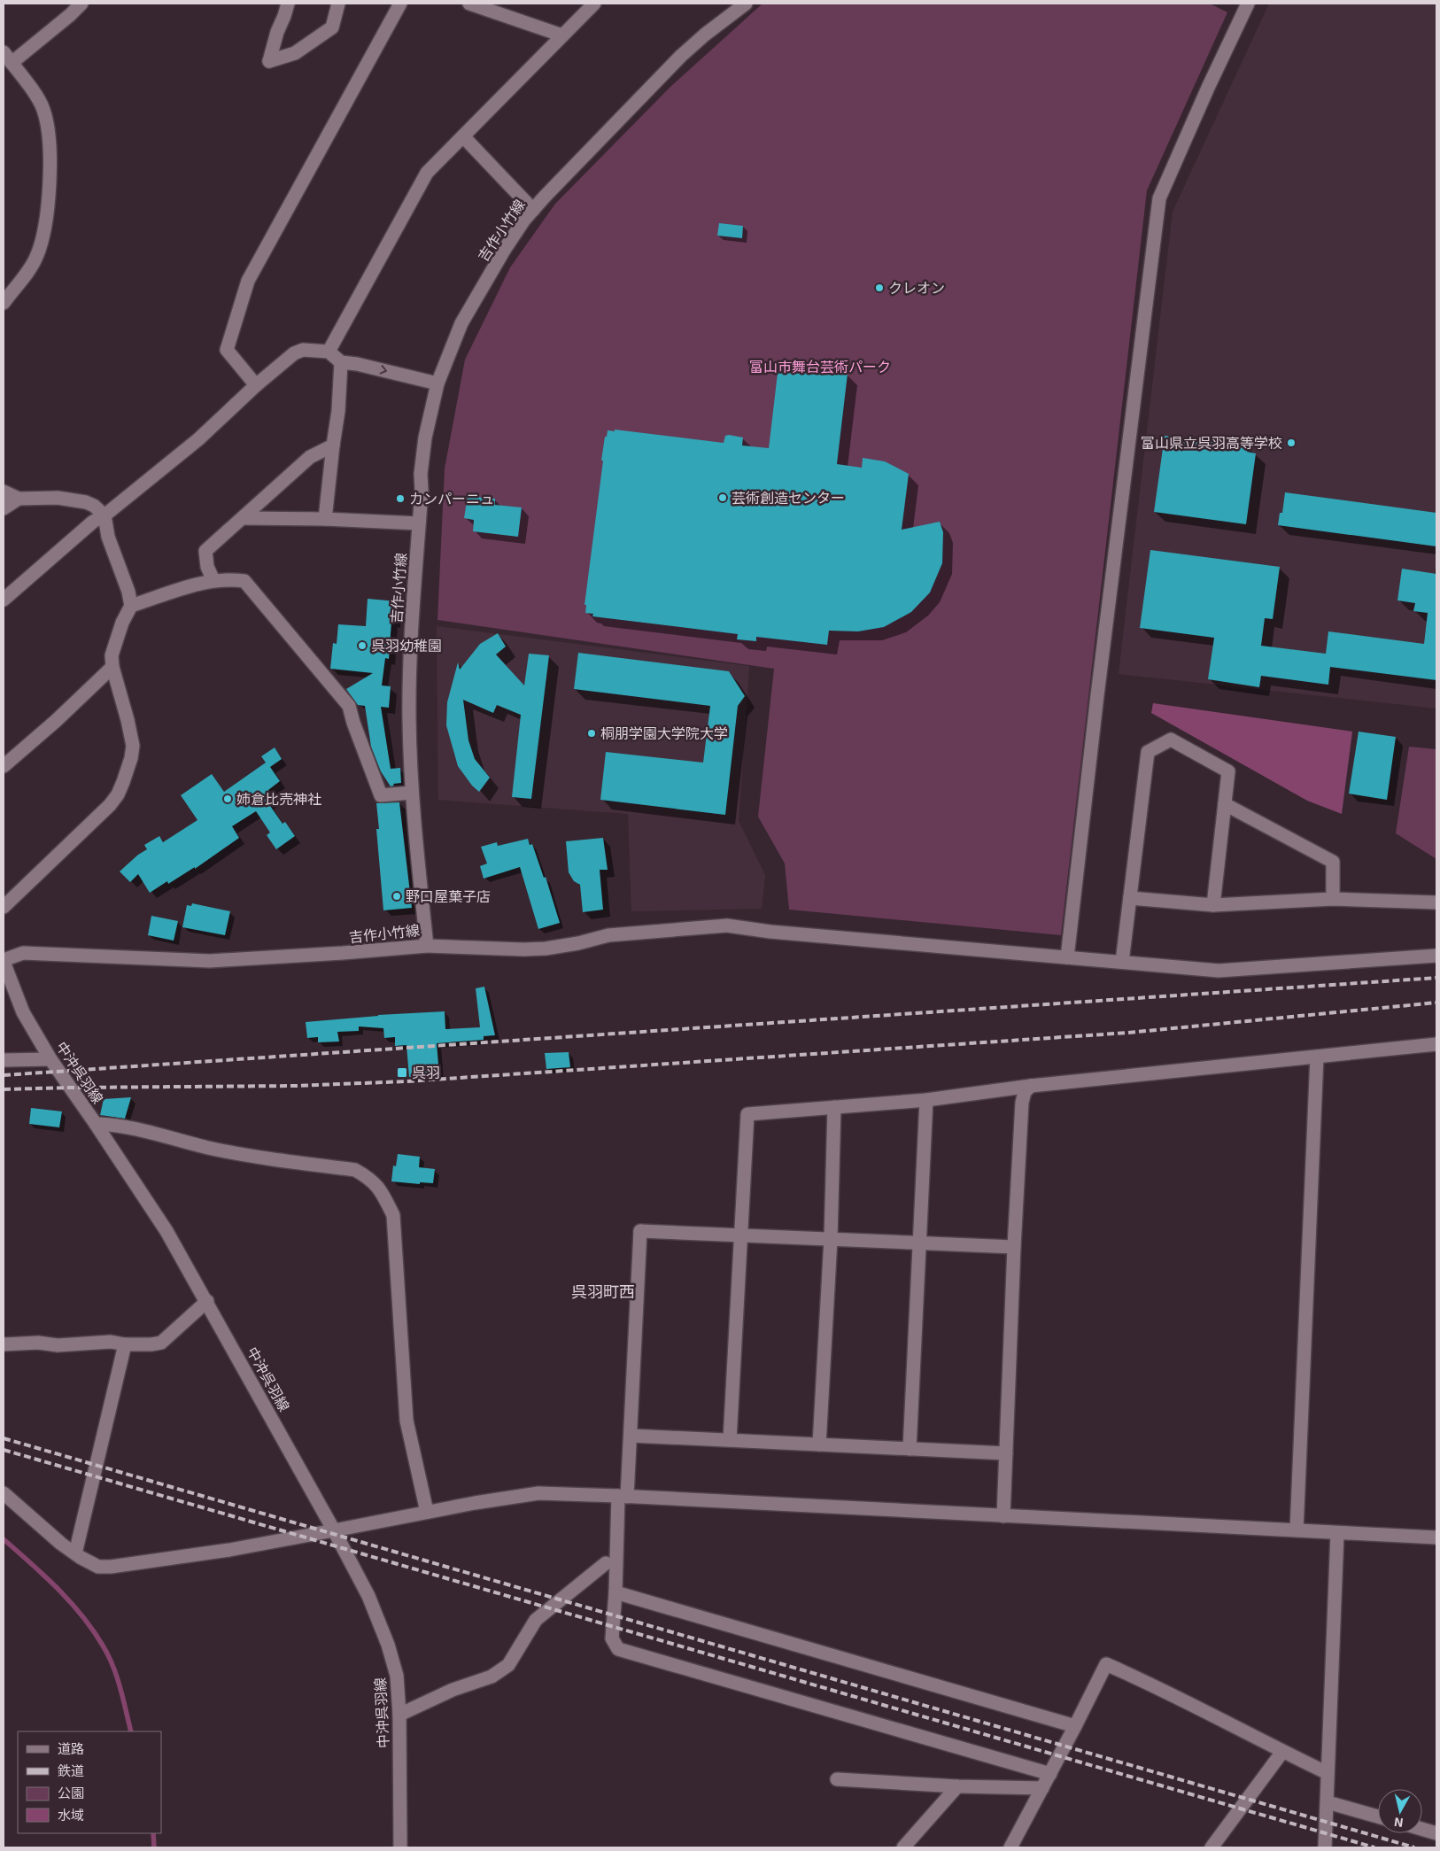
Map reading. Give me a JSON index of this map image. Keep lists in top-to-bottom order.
{
  "streets": {
    "street": ["吉作小竹線", "中沖呉羽線"]
  },
  "crossings": [
    ["吉作小竹線", "中沖呉羽線"]
  ],
  "districts": ["呉羽町西"],
  "parks": ["富山市舞台芸術パーク"],
  "places": {
    "other": [
      "クレオン",
      "富山県立呉羽高等学校",
      "芸術創造センター",
      "カンパーニュ",
      "呉羽幼稚園",
      "桐朋学園大学院大学",
      "姉倉比売神社",
      "野口屋菓子店"
    ],
    "transit": ["呉羽"]
  },
  "legend": [
    "道路",
    "鉄道",
    "公園",
    "水域"
  ],
  "north": "bottom"
}
